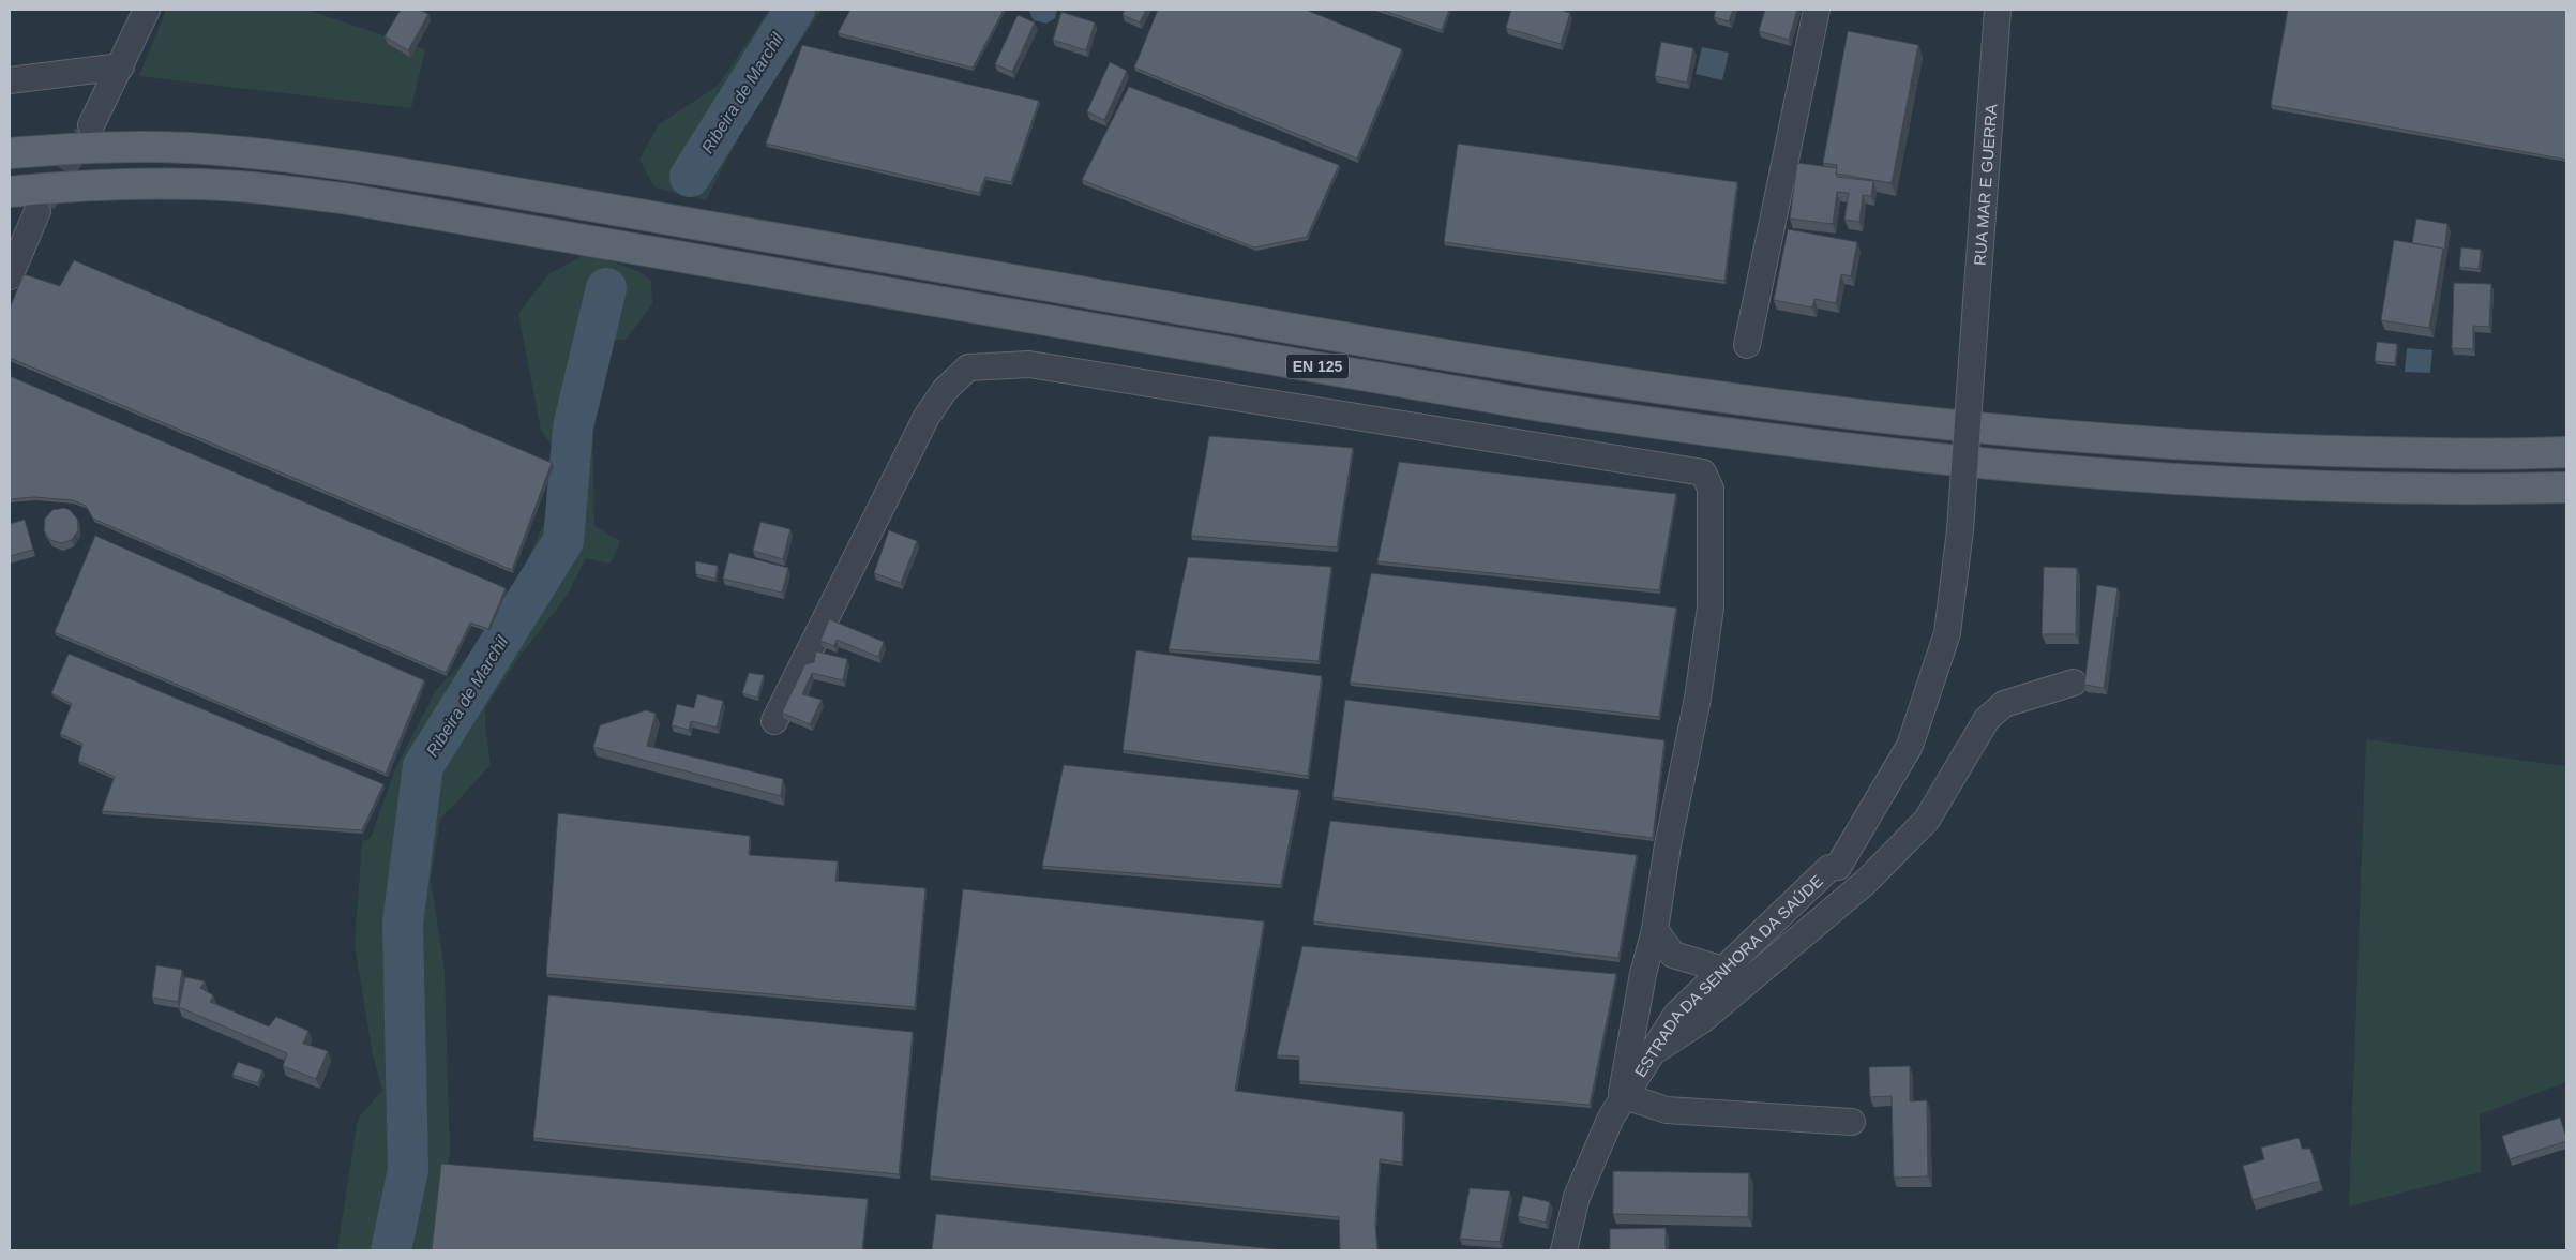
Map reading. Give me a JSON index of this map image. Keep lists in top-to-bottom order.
{
  "streets": {
    "main road": ["EN 125"],
    "street": ["RUA MAR E GUERRA", "ESTRADA DA SENHORA DA SAÚDE"]
  },
  "crossings": [
    ["RUA MAR E GUERRA", "ESTRADA DA SENHORA DA SAÚDE"]
  ],
  "water": ["Ribeira de Marchil"]
}
